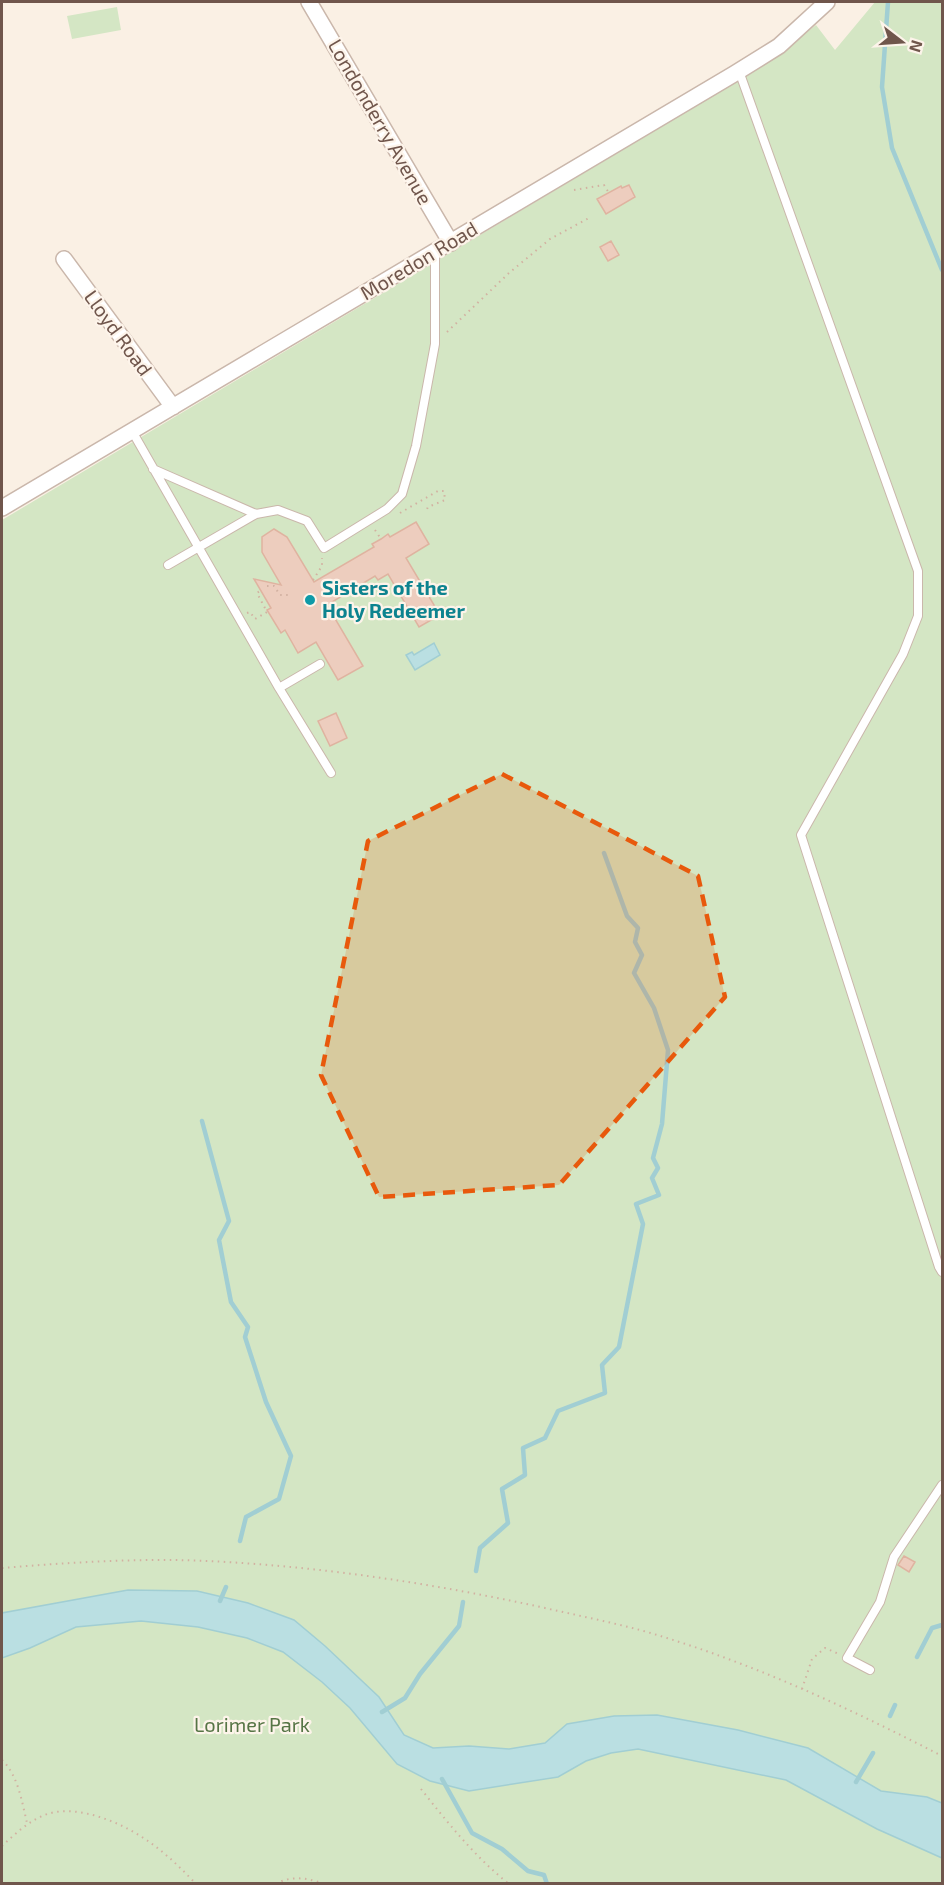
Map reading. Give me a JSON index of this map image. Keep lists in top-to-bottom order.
{
  "streets": {
    "street": ["Londonderry Avenue", "Moredon Road", "Lloyd Road"]
  },
  "crossings": [
    ["Londonderry Avenue", "Moredon Road"],
    ["Moredon Road", "Lloyd Road"]
  ],
  "parks": ["Lorimer Park"],
  "places": ["Sisters of the Holy Redeemer"],
  "north": "right"
}
